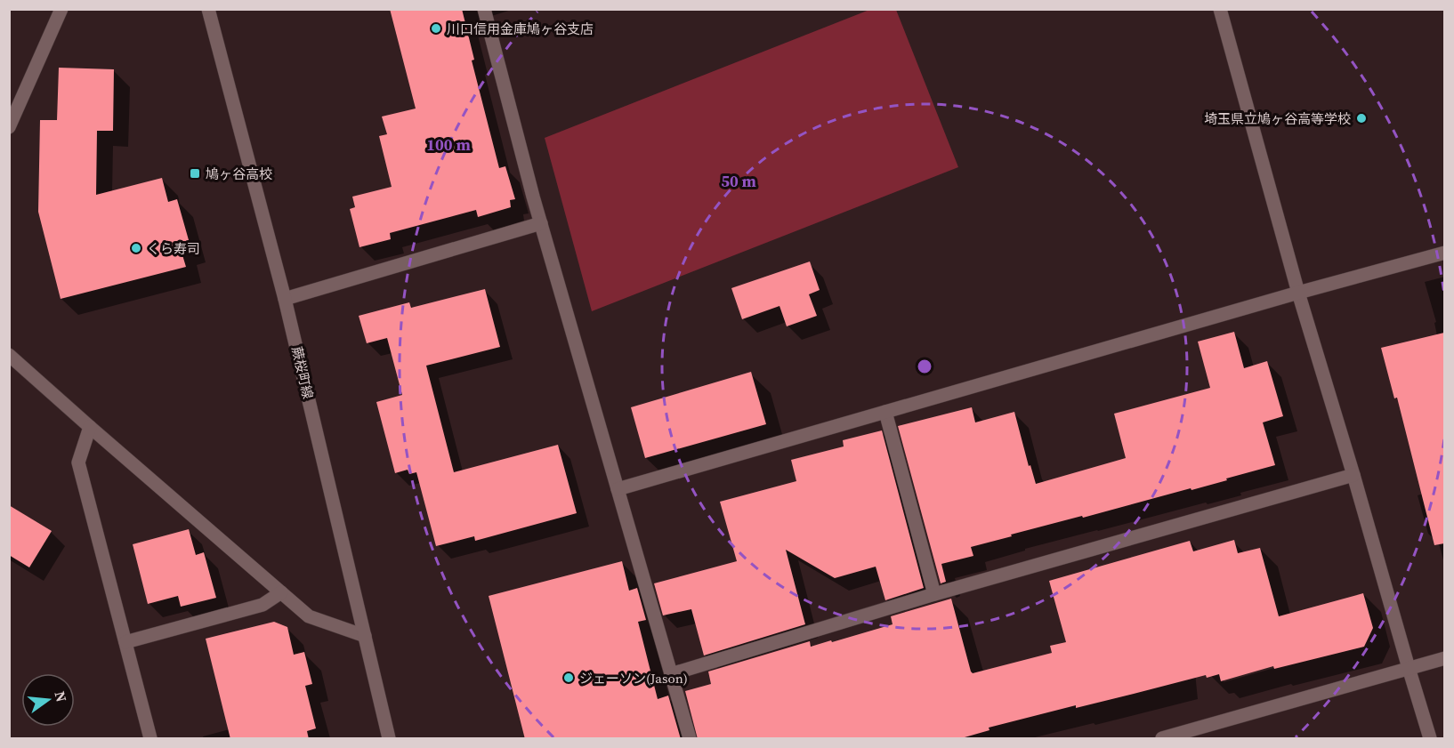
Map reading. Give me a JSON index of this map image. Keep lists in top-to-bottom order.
{
  "streets": {
    "street": ["蕨桜町線"]
  },
  "places": {
    "other": [
      "川口信用金庫鳩ヶ谷支店",
      "埼玉県立鳩ヶ谷高等学校",
      "くら寿司",
      "ジェーソン(Jason)"
    ],
    "transit": ["鳩ヶ谷高校"]
  },
  "north": "right",
  "rings": ["100 m", "50 m"]
}
